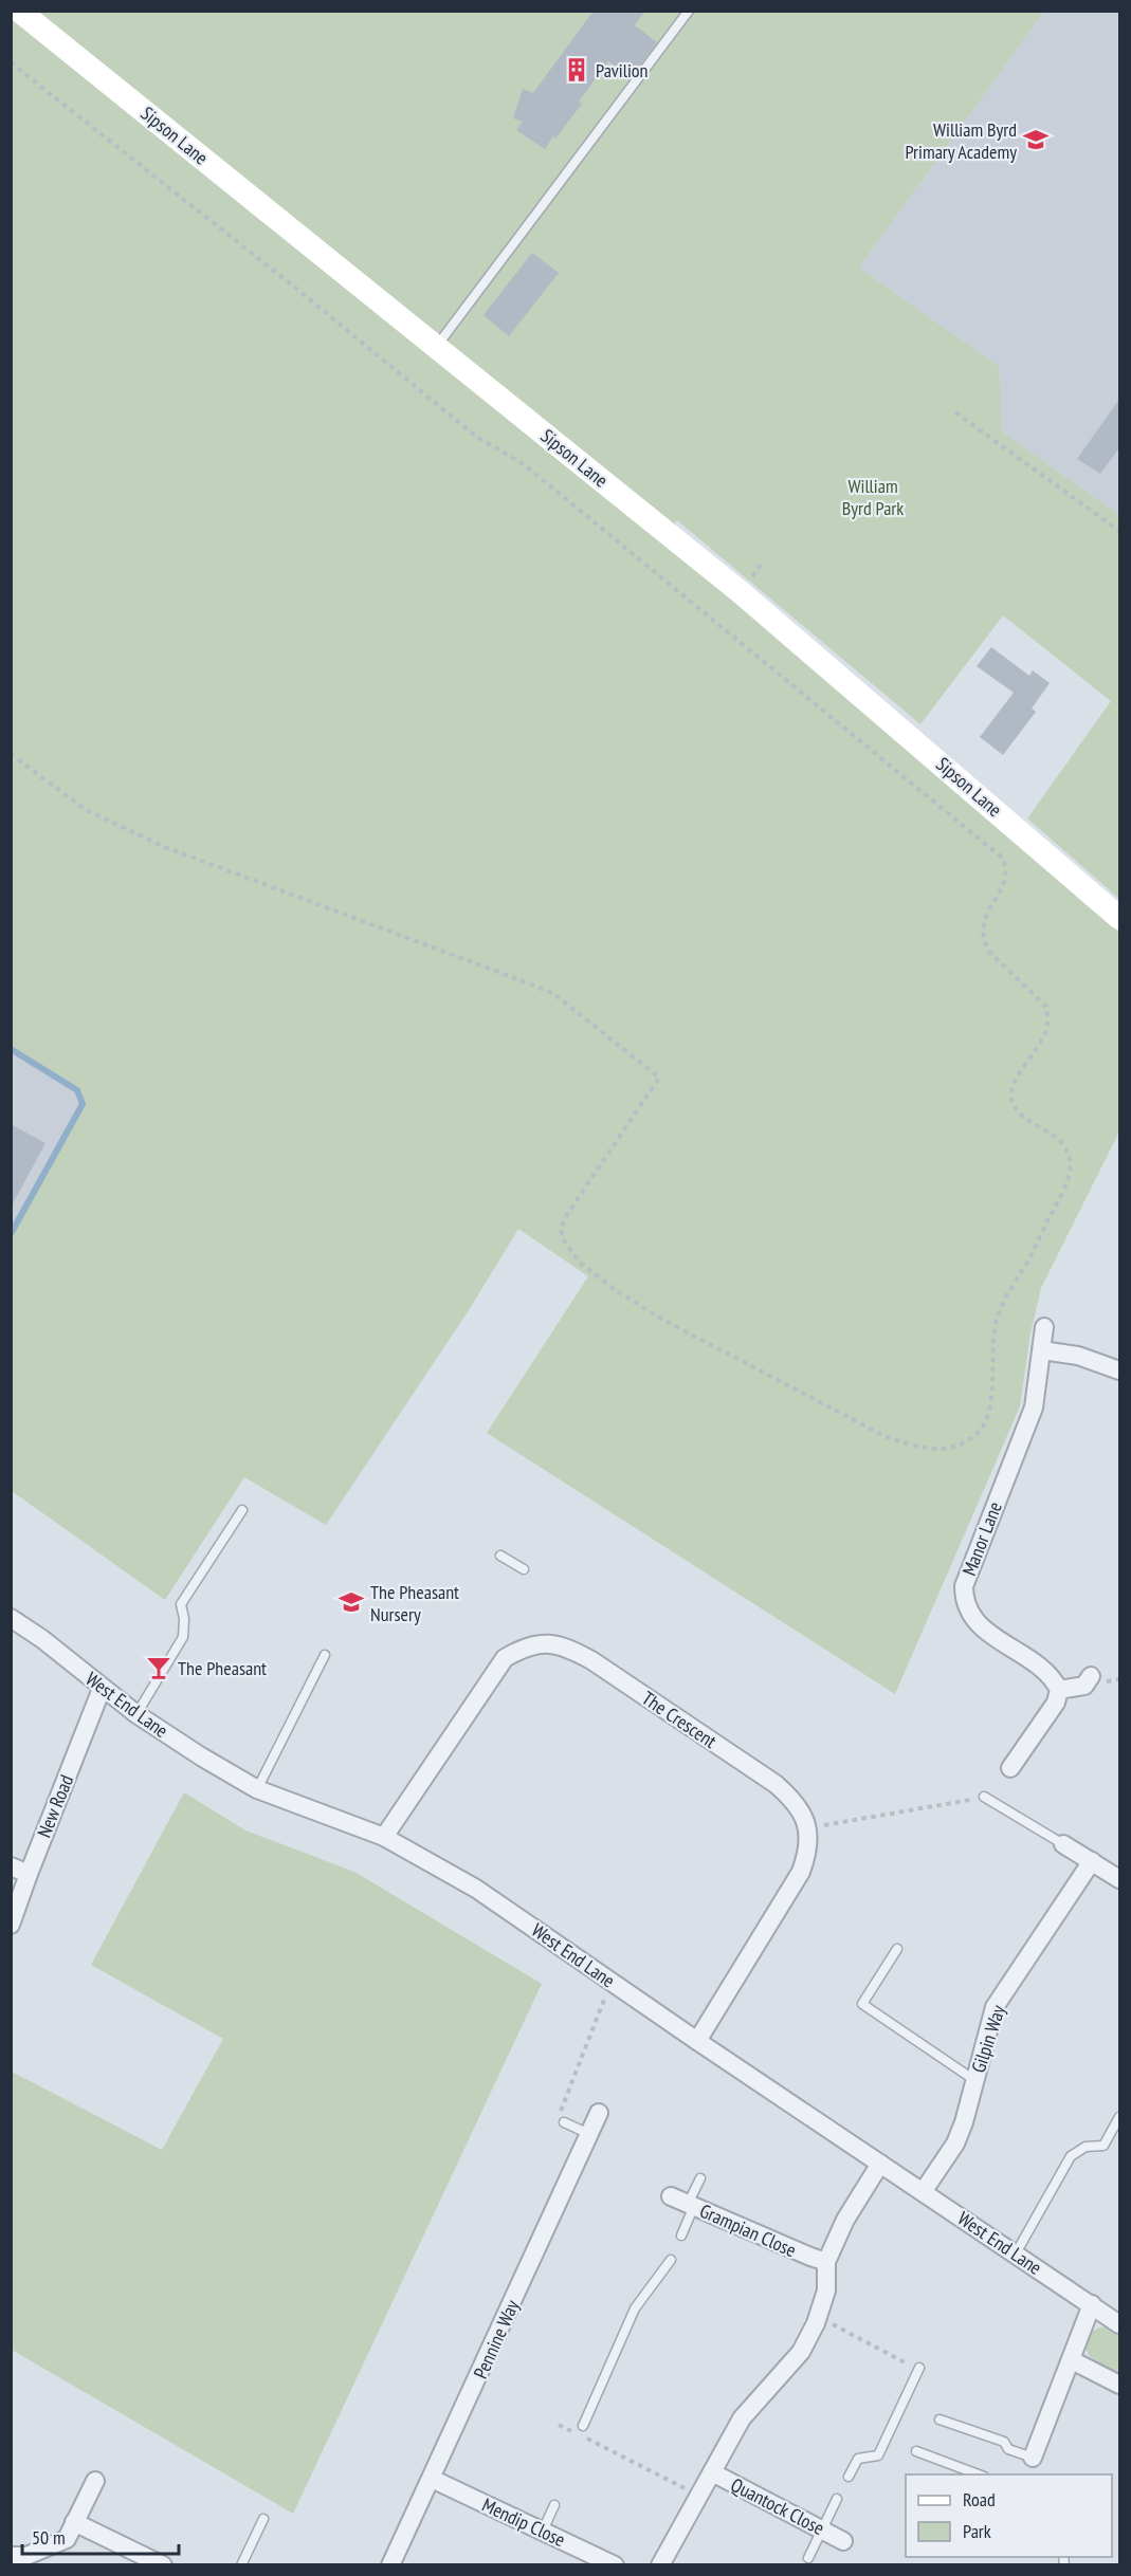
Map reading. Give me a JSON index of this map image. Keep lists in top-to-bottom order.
{
  "streets": {
    "street": [
      "Sipson Lane",
      "Manor Lane",
      "West End Lane",
      "The Crescent",
      "New Road",
      "Gilpin Way",
      "Grampian Close",
      "Pennine Way",
      "Quantock Close",
      "Mendip Close"
    ]
  },
  "crossings": [
    ["West End Lane", "The Crescent"],
    ["West End Lane", "New Road"],
    ["West End Lane", "Gilpin Way"],
    ["Pennine Way", "Mendip Close"]
  ],
  "parks": ["William Byrd Park"],
  "places": {
    "building": ["Pavilion"],
    "school or university": ["William Byrd Primary Academy", "The Pheasant Nursery"],
    "bar": ["The Pheasant"]
  },
  "legend": ["Road", "Park"],
  "scale_bar": "50 m"
}
